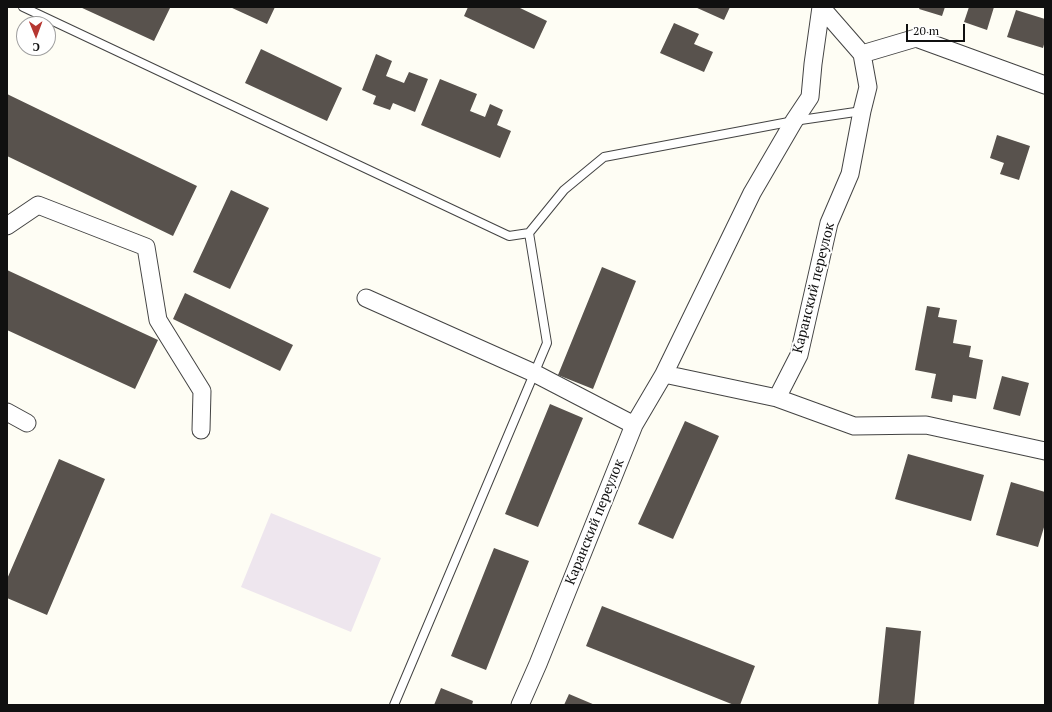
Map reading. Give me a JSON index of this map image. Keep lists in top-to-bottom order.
{
  "streets": {
    "street": ["Каранский переулок"]
  },
  "scale_bar": "20 m",
  "north": "bottom"
}
